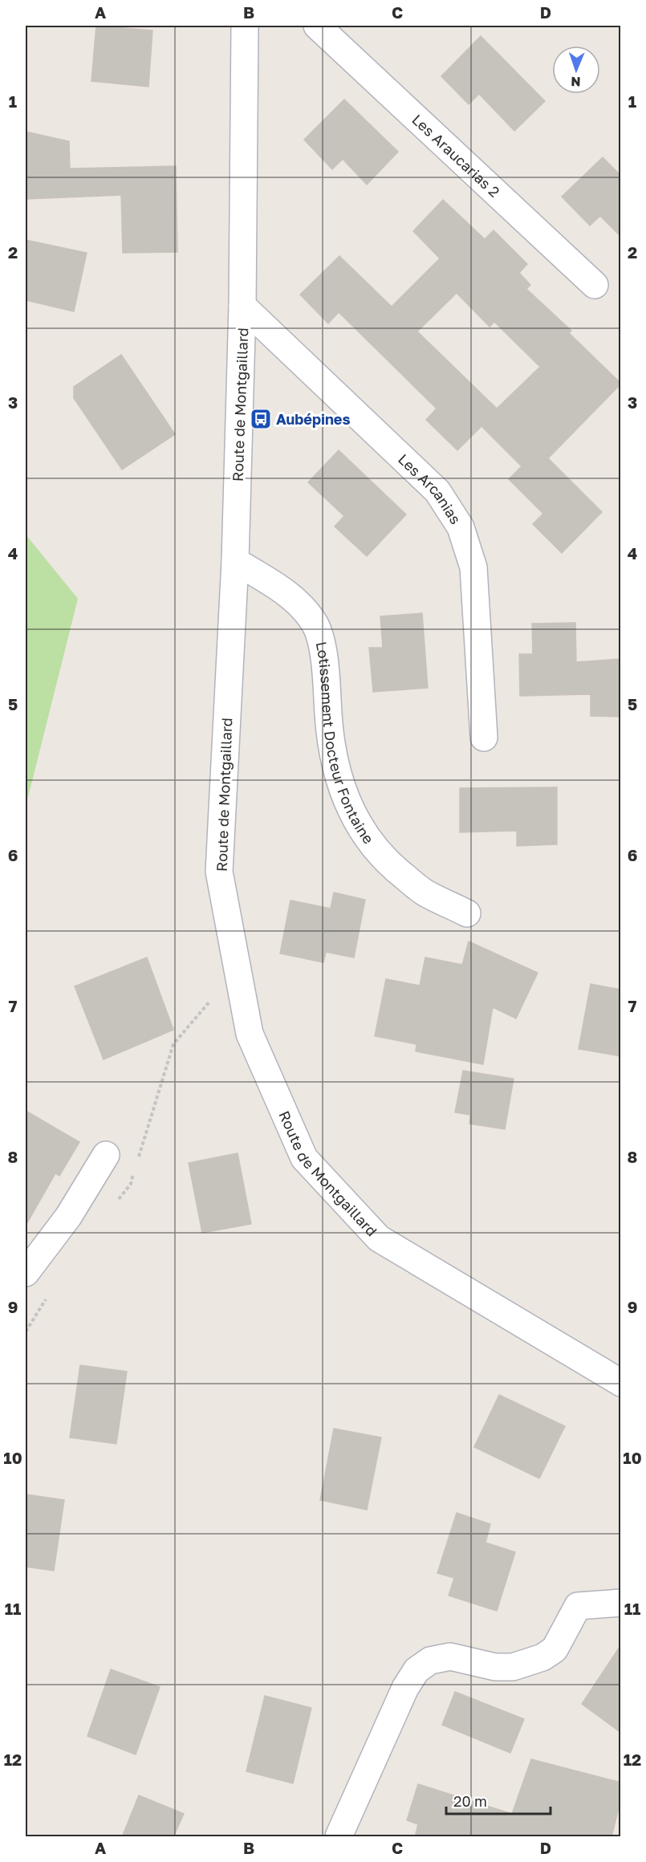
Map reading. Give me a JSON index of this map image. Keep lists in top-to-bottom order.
{
  "streets": {
    "street": [
      "Les Araucarias 2",
      "Route de Montgaillard",
      "Les Arcanias",
      "Lotissement Docteur Fontaine"
    ]
  },
  "crossings": [
    ["Route de Montgaillard", "Les Arcanias"],
    ["Route de Montgaillard", "Lotissement Docteur Fontaine"]
  ],
  "places": {
    "bus stop": ["Aubépines"]
  },
  "scale_bar": "20 m",
  "north": "bottom",
  "grid": {
    "columns": [
      "A",
      "B",
      "C",
      "D"
    ],
    "rows": [
      "1",
      "2",
      "3",
      "4",
      "5",
      "6",
      "7",
      "8",
      "9",
      "10",
      "11",
      "12"
    ]
  }
}
